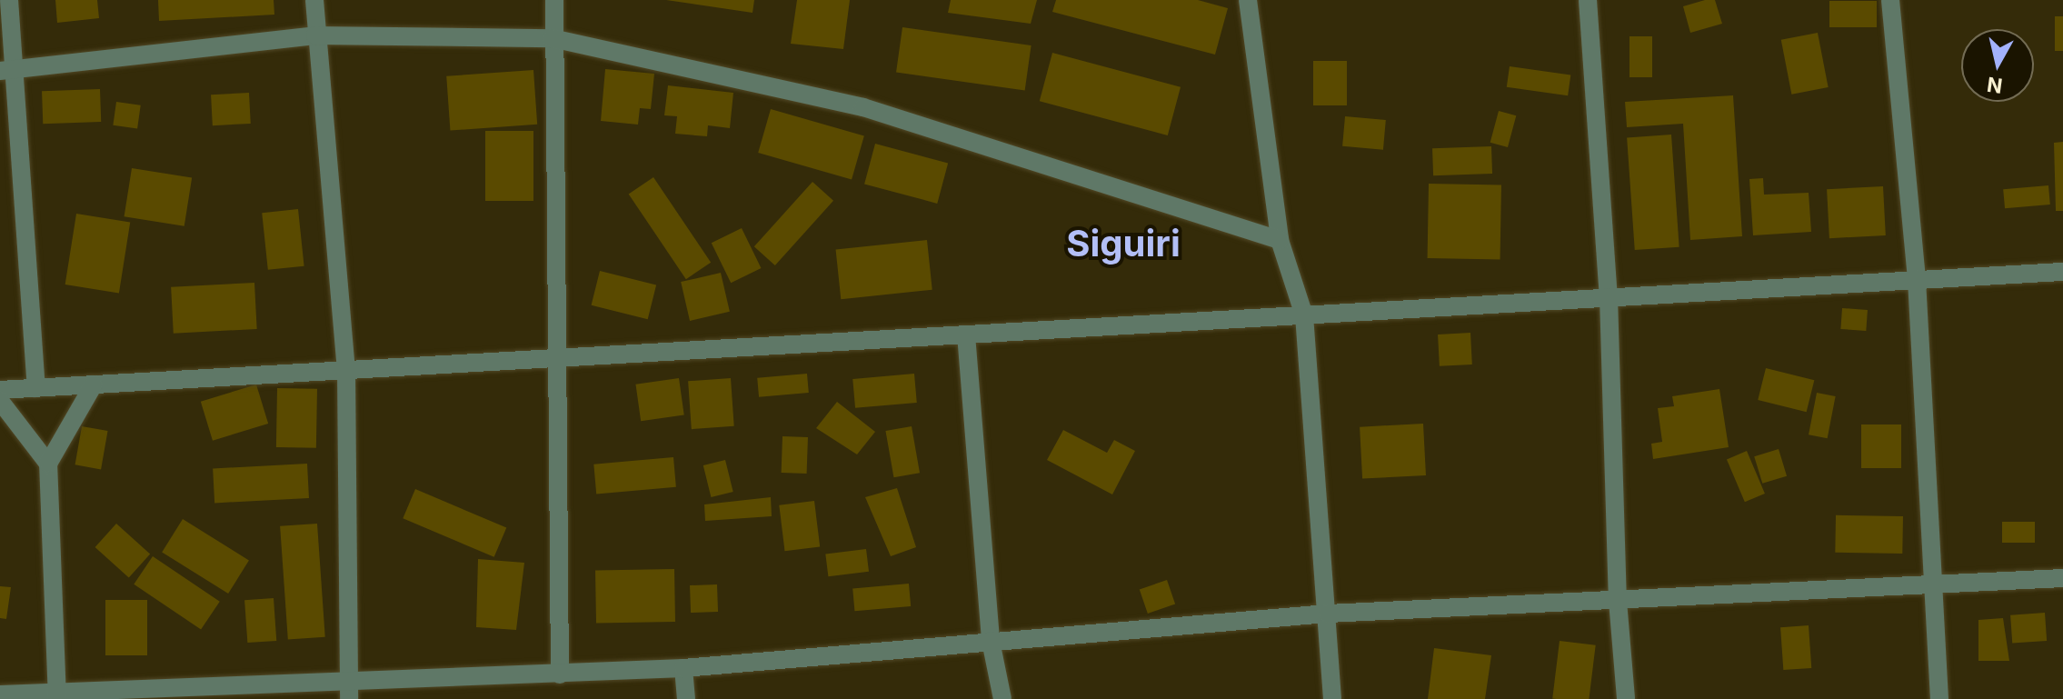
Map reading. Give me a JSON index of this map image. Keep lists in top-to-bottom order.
{
  "districts": ["Siguiri"],
  "north": "bottom"
}
